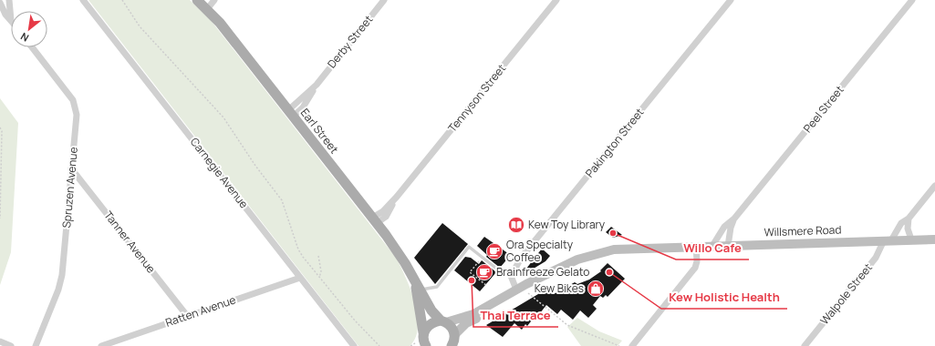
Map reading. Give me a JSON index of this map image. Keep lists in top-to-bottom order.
{
  "streets": {
    "main road": ["Earl Street", "Willsmere Road"],
    "street": [
      "Derby Street",
      "Tennyson Street",
      "Peel Street",
      "Pakington Street",
      "Carnegie Avenue",
      "Spruzen Avenue",
      "Tanner Avenue",
      "Walpole Street",
      "Ratten Avenue"
    ]
  },
  "crossings": [
    ["Derby Street", "Earl Street"],
    ["Tennyson Street", "Earl Street"],
    ["Peel Street", "Willsmere Road"],
    ["Earl Street", "Willsmere Road"],
    ["Carnegie Avenue", "Ratten Avenue"],
    ["Spruzen Avenue", "Tanner Avenue"],
    ["Willsmere Road", "Walpole Street"],
    ["Tanner Avenue", "Ratten Avenue"]
  ],
  "places": {
    "library": ["Kew Toy Library"],
    "other": ["Willo Cafe", "Kew Holistic Health", "Thai Terrace"],
    "cafe": ["Ora Specialty Coffee", "Brainfreeze Gelato"],
    "shop": ["Kew Bikes"]
  },
  "north": "bottom left"
}
